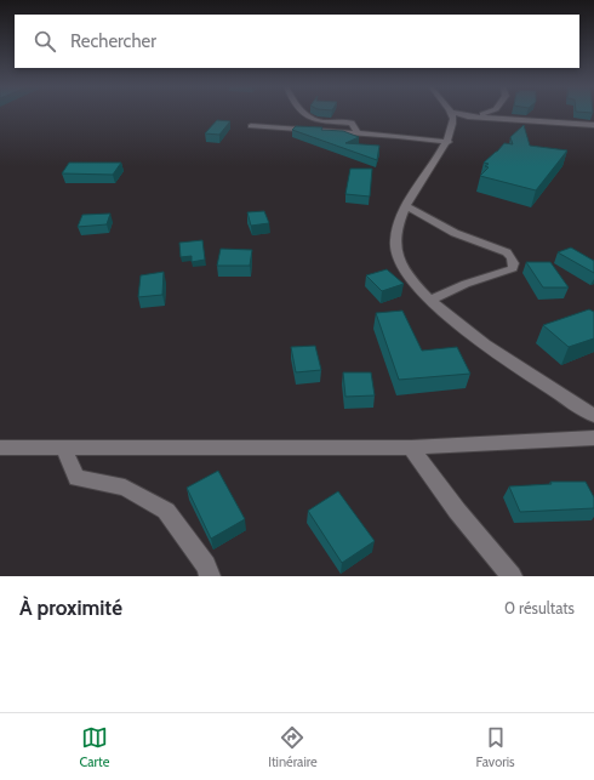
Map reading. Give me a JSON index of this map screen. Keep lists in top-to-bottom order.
{
  "page": {
    "search": "Rechercher",
    "heading": ["À proximité", "0 résultats"],
    "nav": ["Carte", "Itinéraire", "Favoris"]
  }
}
